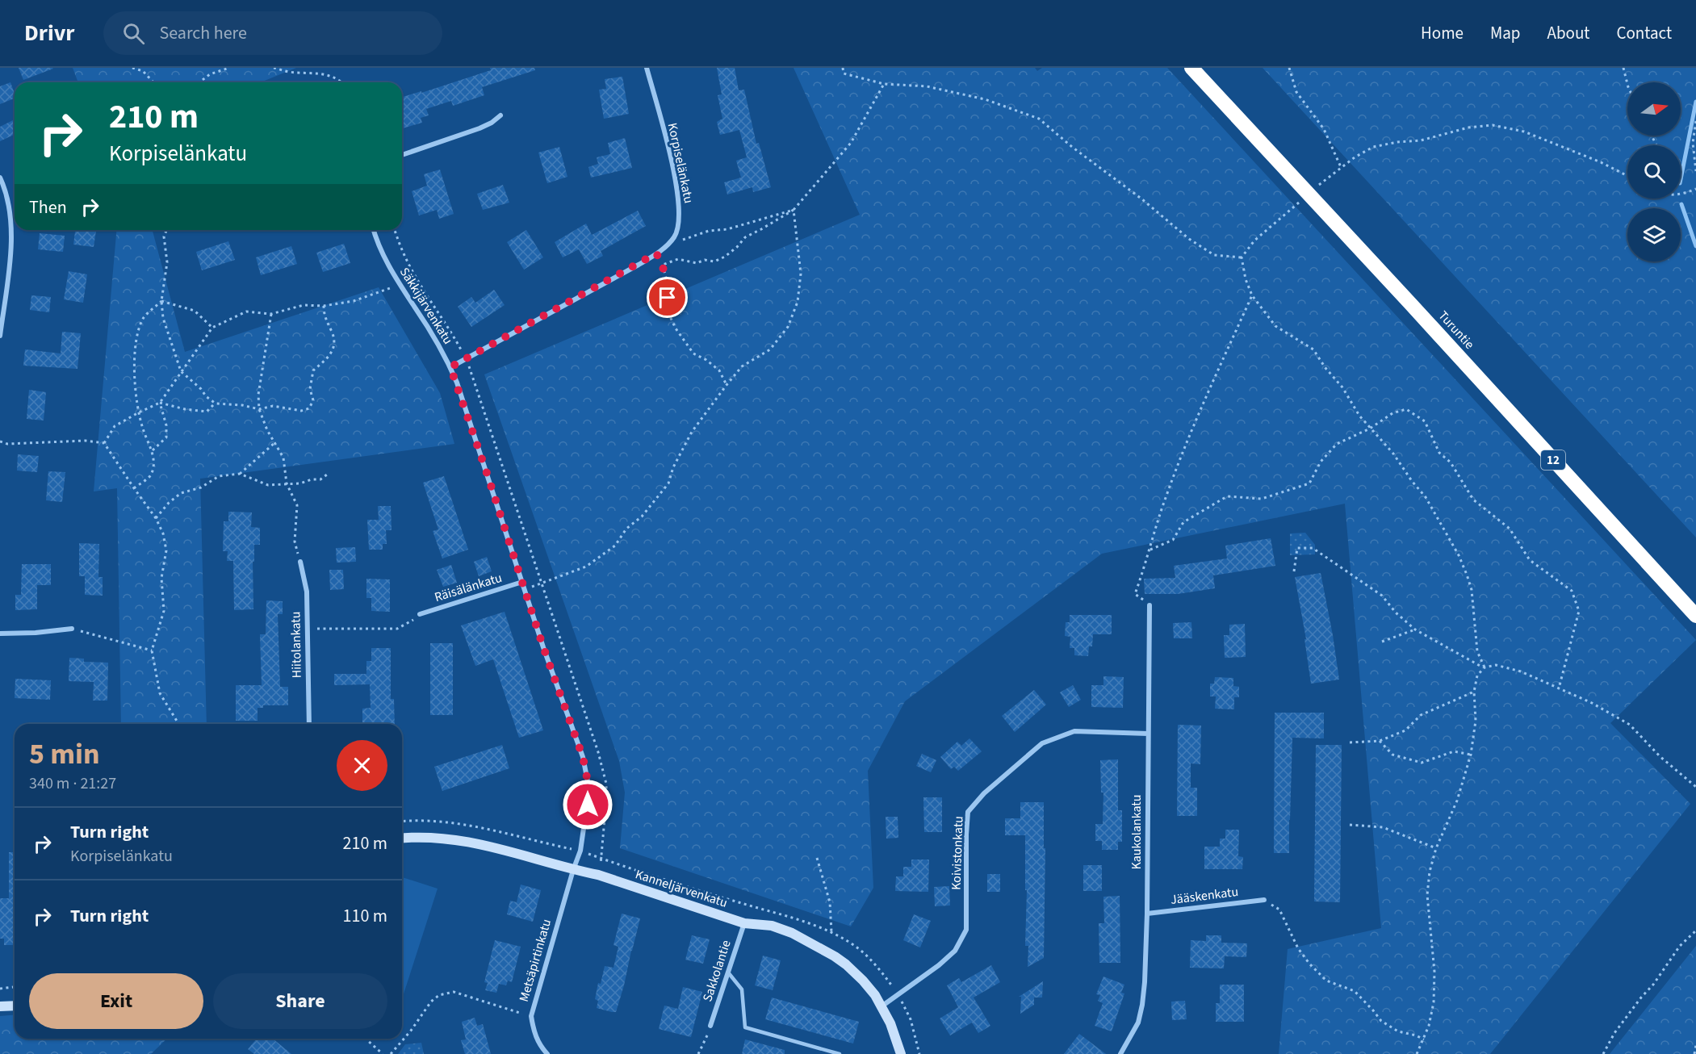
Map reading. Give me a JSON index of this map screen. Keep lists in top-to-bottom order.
{
  "streets": {
    "highway": ["Turuntie", "12"],
    "street": [
      "Korpiselänkatu",
      "Säkkijärvenkatu",
      "Räisälänkatu",
      "Hiitolankatu",
      "Kaukolankatu",
      "Koivistonkatu",
      "Kanneljärvenkatu",
      "Jääskenkatu",
      "Metsäpirtinkatu",
      "Sakkolantie"
    ]
  },
  "crossings": [
    ["Korpiselänkatu", "Säkkijärvenkatu"],
    ["Säkkijärvenkatu", "Räisälänkatu"],
    ["Säkkijärvenkatu", "Kanneljärvenkatu"],
    ["Säkkijärvenkatu", "Metsäpirtinkatu"],
    ["Kaukolankatu", "Koivistonkatu"],
    ["Kaukolankatu", "Jääskenkatu"],
    ["Koivistonkatu", "Kanneljärvenkatu"],
    ["Kanneljärvenkatu", "Metsäpirtinkatu"],
    ["Kanneljärvenkatu", "Sakkolantie"]
  ],
  "north": "right",
  "page": {
    "header": "Drivr",
    "search": "Search here",
    "nav": [
      "Home",
      "Map",
      "About",
      "Contact"
    ],
    "turn": ["210 m", "Korpiselänkatu"],
    "then": "Then",
    "heading": ["5 min", "340 m · 21:27"],
    "list": [
      {
        "name": "Turn right",
        "note": "Korpiselänkatu",
        "value": "210 m"
      },
      {
        "name": "Turn right",
        "value": "110 m"
      }
    ],
    "buttons": ["Exit", "Share"]
  }
}
